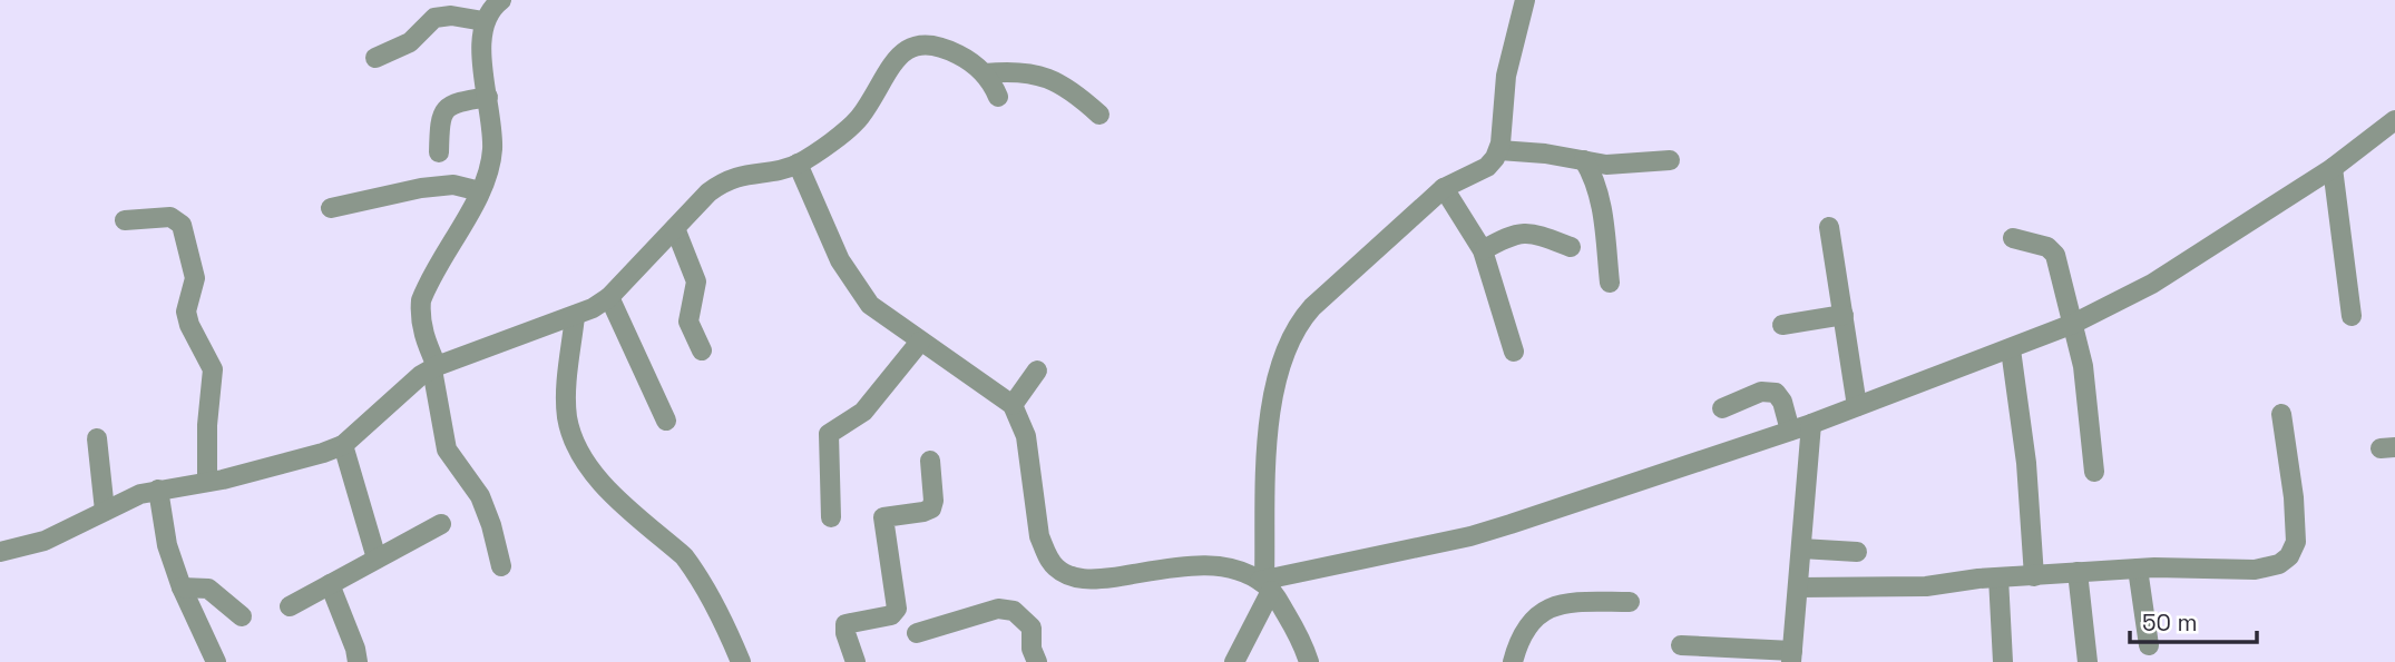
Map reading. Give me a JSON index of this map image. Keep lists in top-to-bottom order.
{
  "scale_bar": "50 m"
}
